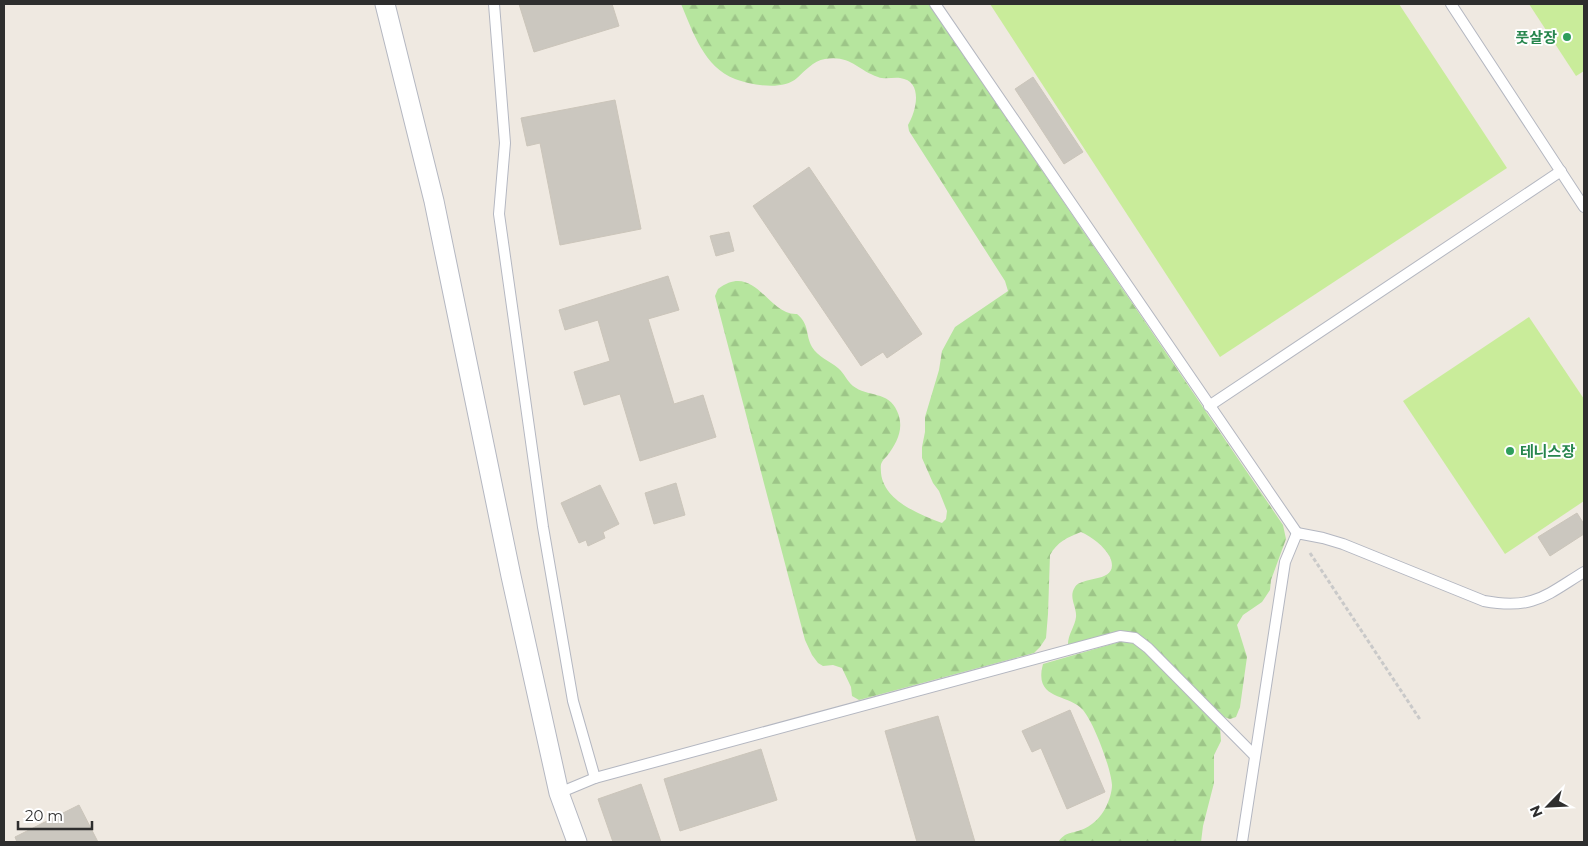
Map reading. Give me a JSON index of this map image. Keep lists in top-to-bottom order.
{
  "places": ["풋살장", "테니스장"],
  "scale_bar": "20 m",
  "north": "bottom left"
}
